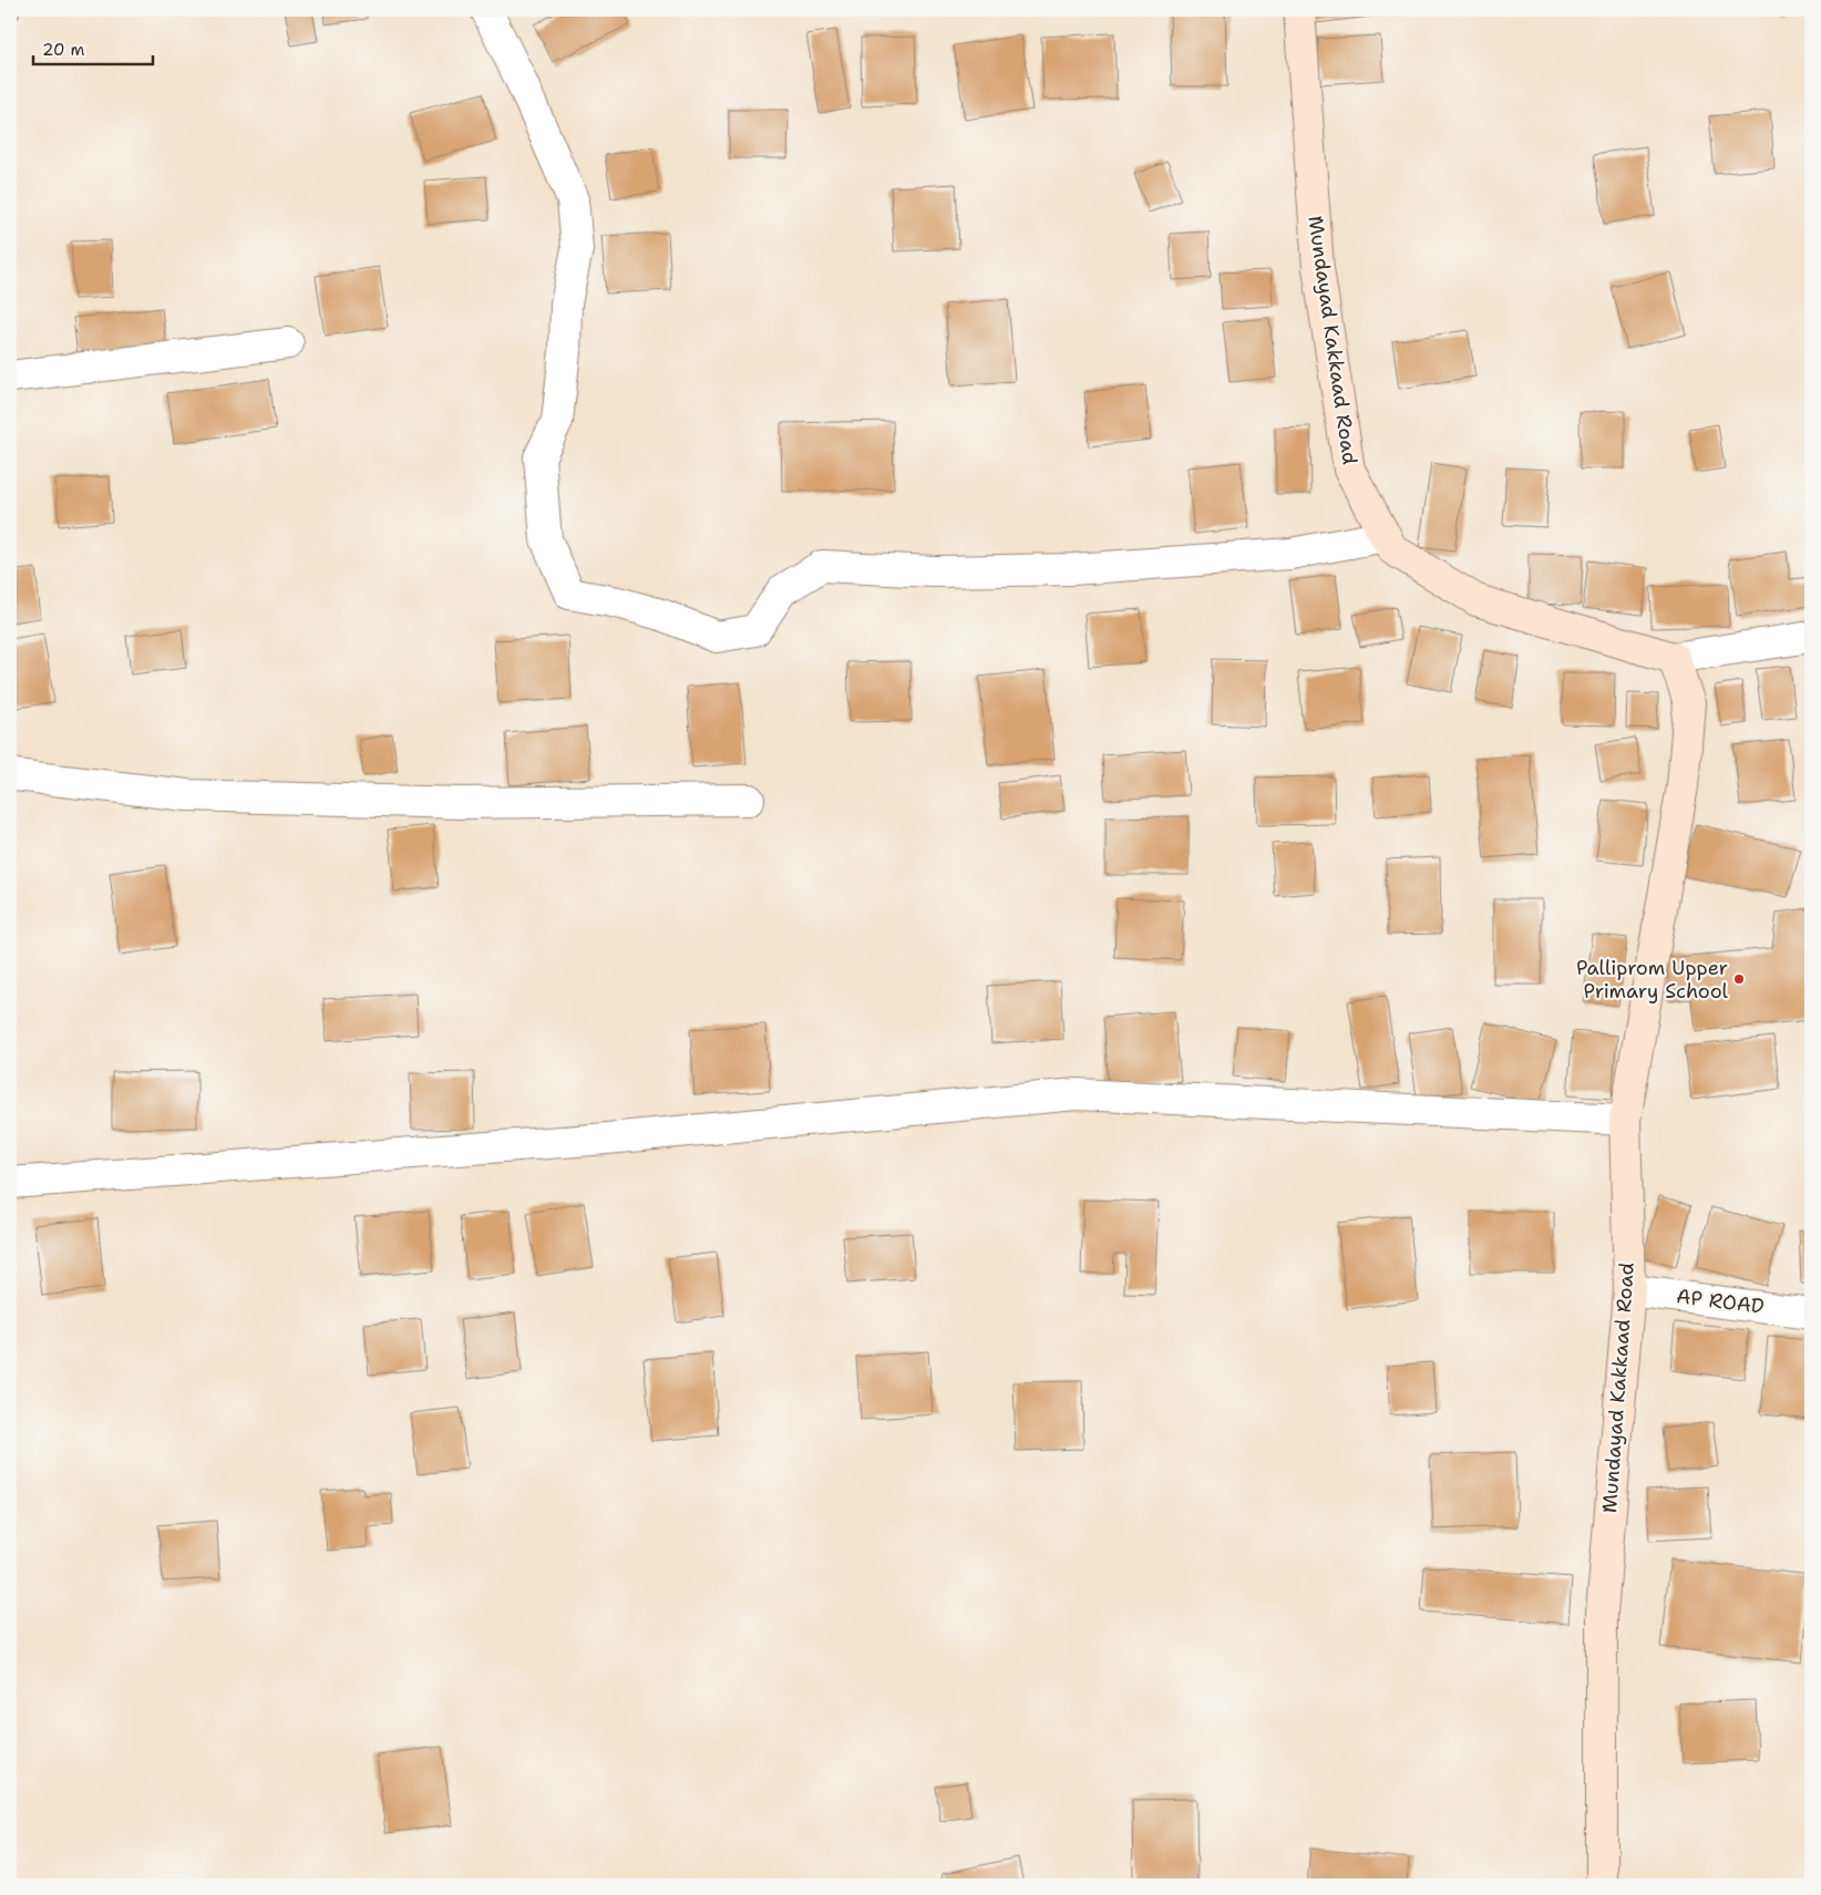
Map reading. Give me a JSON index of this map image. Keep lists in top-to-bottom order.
{
  "streets": {
    "main road": ["Mundayad Kakkaad Road"],
    "street": ["AP ROAD"]
  },
  "crossings": [
    ["Mundayad Kakkaad Road", "AP ROAD"]
  ],
  "places": ["Palliprom Upper Primary School"],
  "scale_bar": "20 m"
}
